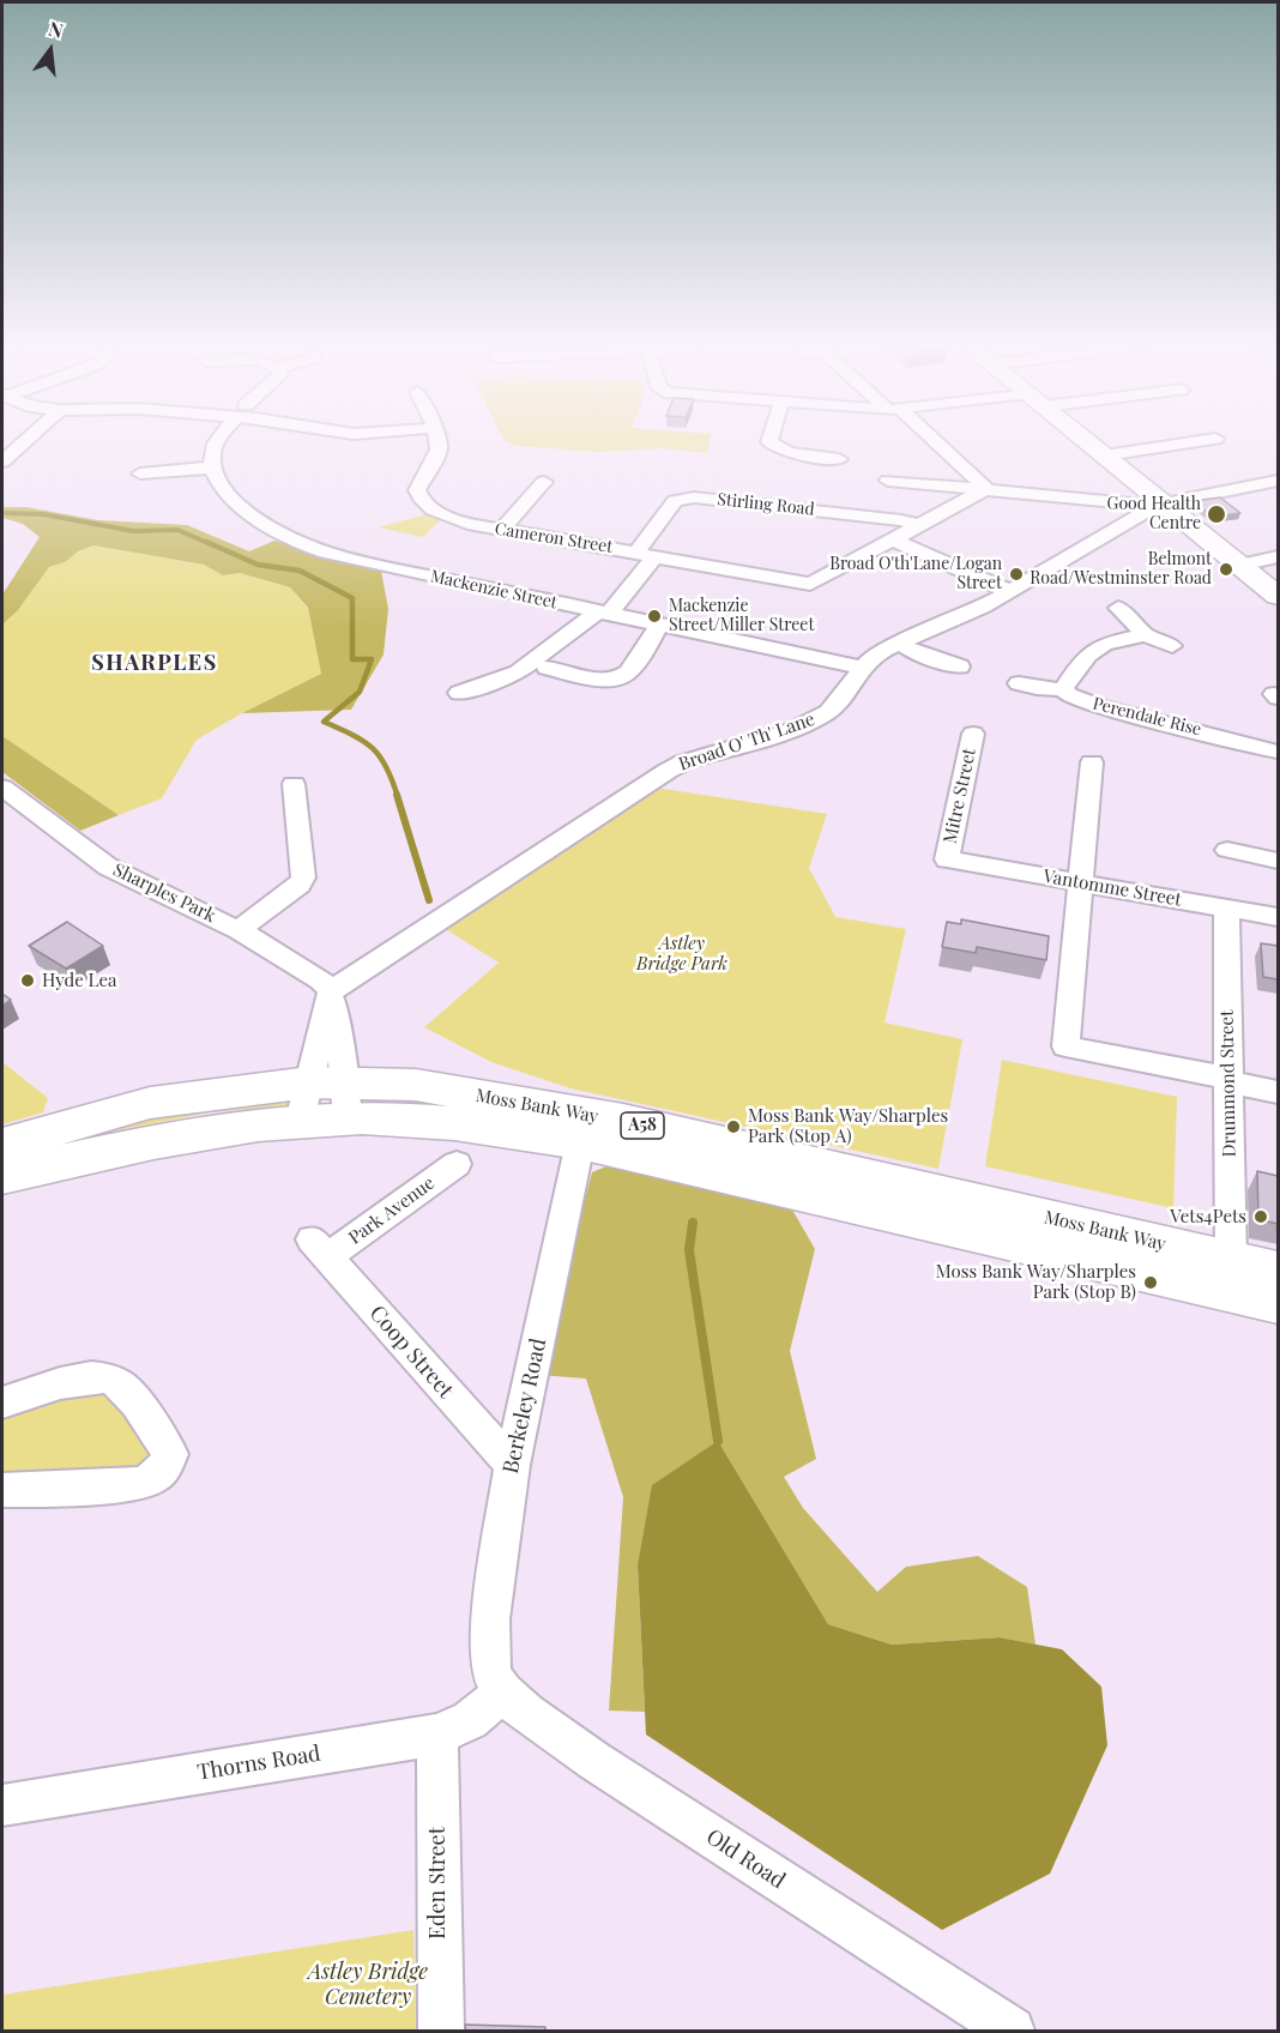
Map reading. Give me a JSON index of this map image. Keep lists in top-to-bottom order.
{
  "streets": {
    "main road": ["Moss Bank Way", "A58"],
    "street": [
      "Stirling Road",
      "Cameron Street",
      "Mackenzie Street",
      "Perendale Rise",
      "Broad O' Th' Lane",
      "Mitre Street",
      "Vantomme Street",
      "Sharples Park",
      "Drummond Street",
      "Park Avenue",
      "Coop Street",
      "Berkeley Road",
      "Thorns Road",
      "Old Road",
      "Eden Street"
    ]
  },
  "crossings": [
    ["Stirling Road", "Cameron Street"],
    ["Stirling Road", "Mackenzie Street"],
    ["Mackenzie Street", "Broad O' Th' Lane"],
    ["Broad O' Th' Lane", "Sharples Park"],
    ["Mitre Street", "Vantomme Street"],
    ["Vantomme Street", "Drummond Street"],
    ["Drummond Street", "Moss Bank Way"],
    ["Moss Bank Way", "Berkeley Road"],
    ["Park Avenue", "Coop Street"],
    ["Coop Street", "Berkeley Road"],
    ["Berkeley Road", "Thorns Road"],
    ["Berkeley Road", "Old Road"],
    ["Thorns Road", "Old Road"],
    ["Thorns Road", "Eden Street"]
  ],
  "districts": ["SHARPLES"],
  "parks": ["Astley Bridge Park", "Astley Bridge Cemetery"],
  "places": [
    "Good Health Centre",
    "Belmont Road/Westminster Road",
    "Broad O'th'Lane/Logan Street",
    "Mackenzie Street/Miller Street",
    "Hyde Lea",
    "Moss Bank Way/Sharples Park (Stop A)",
    "Vets4Pets",
    "Moss Bank Way/Sharples Park (Stop B)"
  ],
  "north": "top"
}
